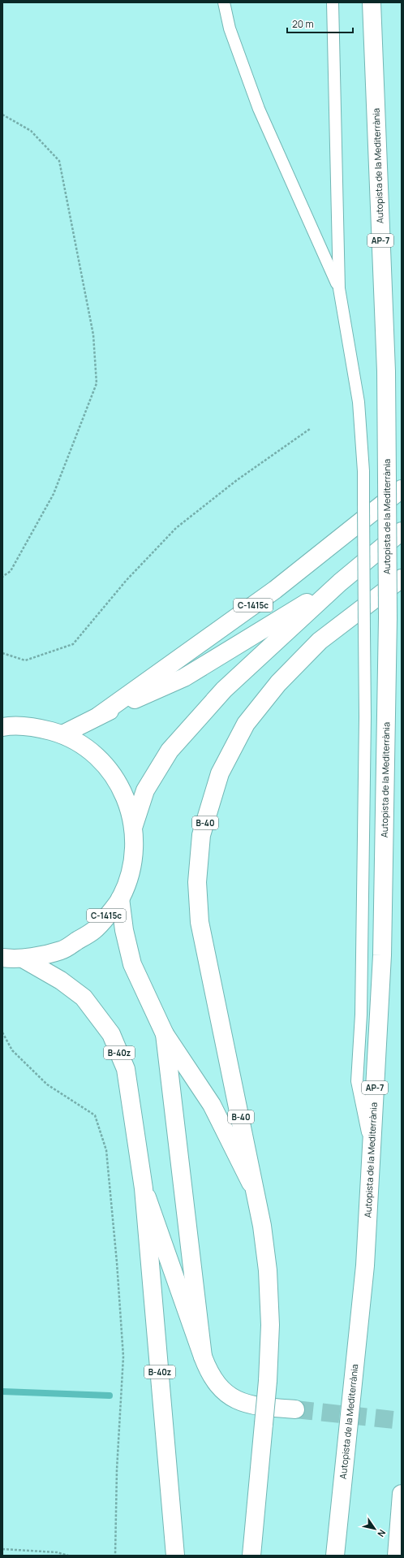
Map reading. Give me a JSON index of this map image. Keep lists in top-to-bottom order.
{
  "streets": {
    "main road": [
      "Autopista de la Mediterrània",
      "AP-7",
      "C-1415c",
      "B-40",
      "B-40z"
    ]
  },
  "crossings": [
    ["C-1415c", "B-40"],
    ["C-1415c", "B-40z"]
  ],
  "scale_bar": "20 m",
  "north": "bottom right"
}
